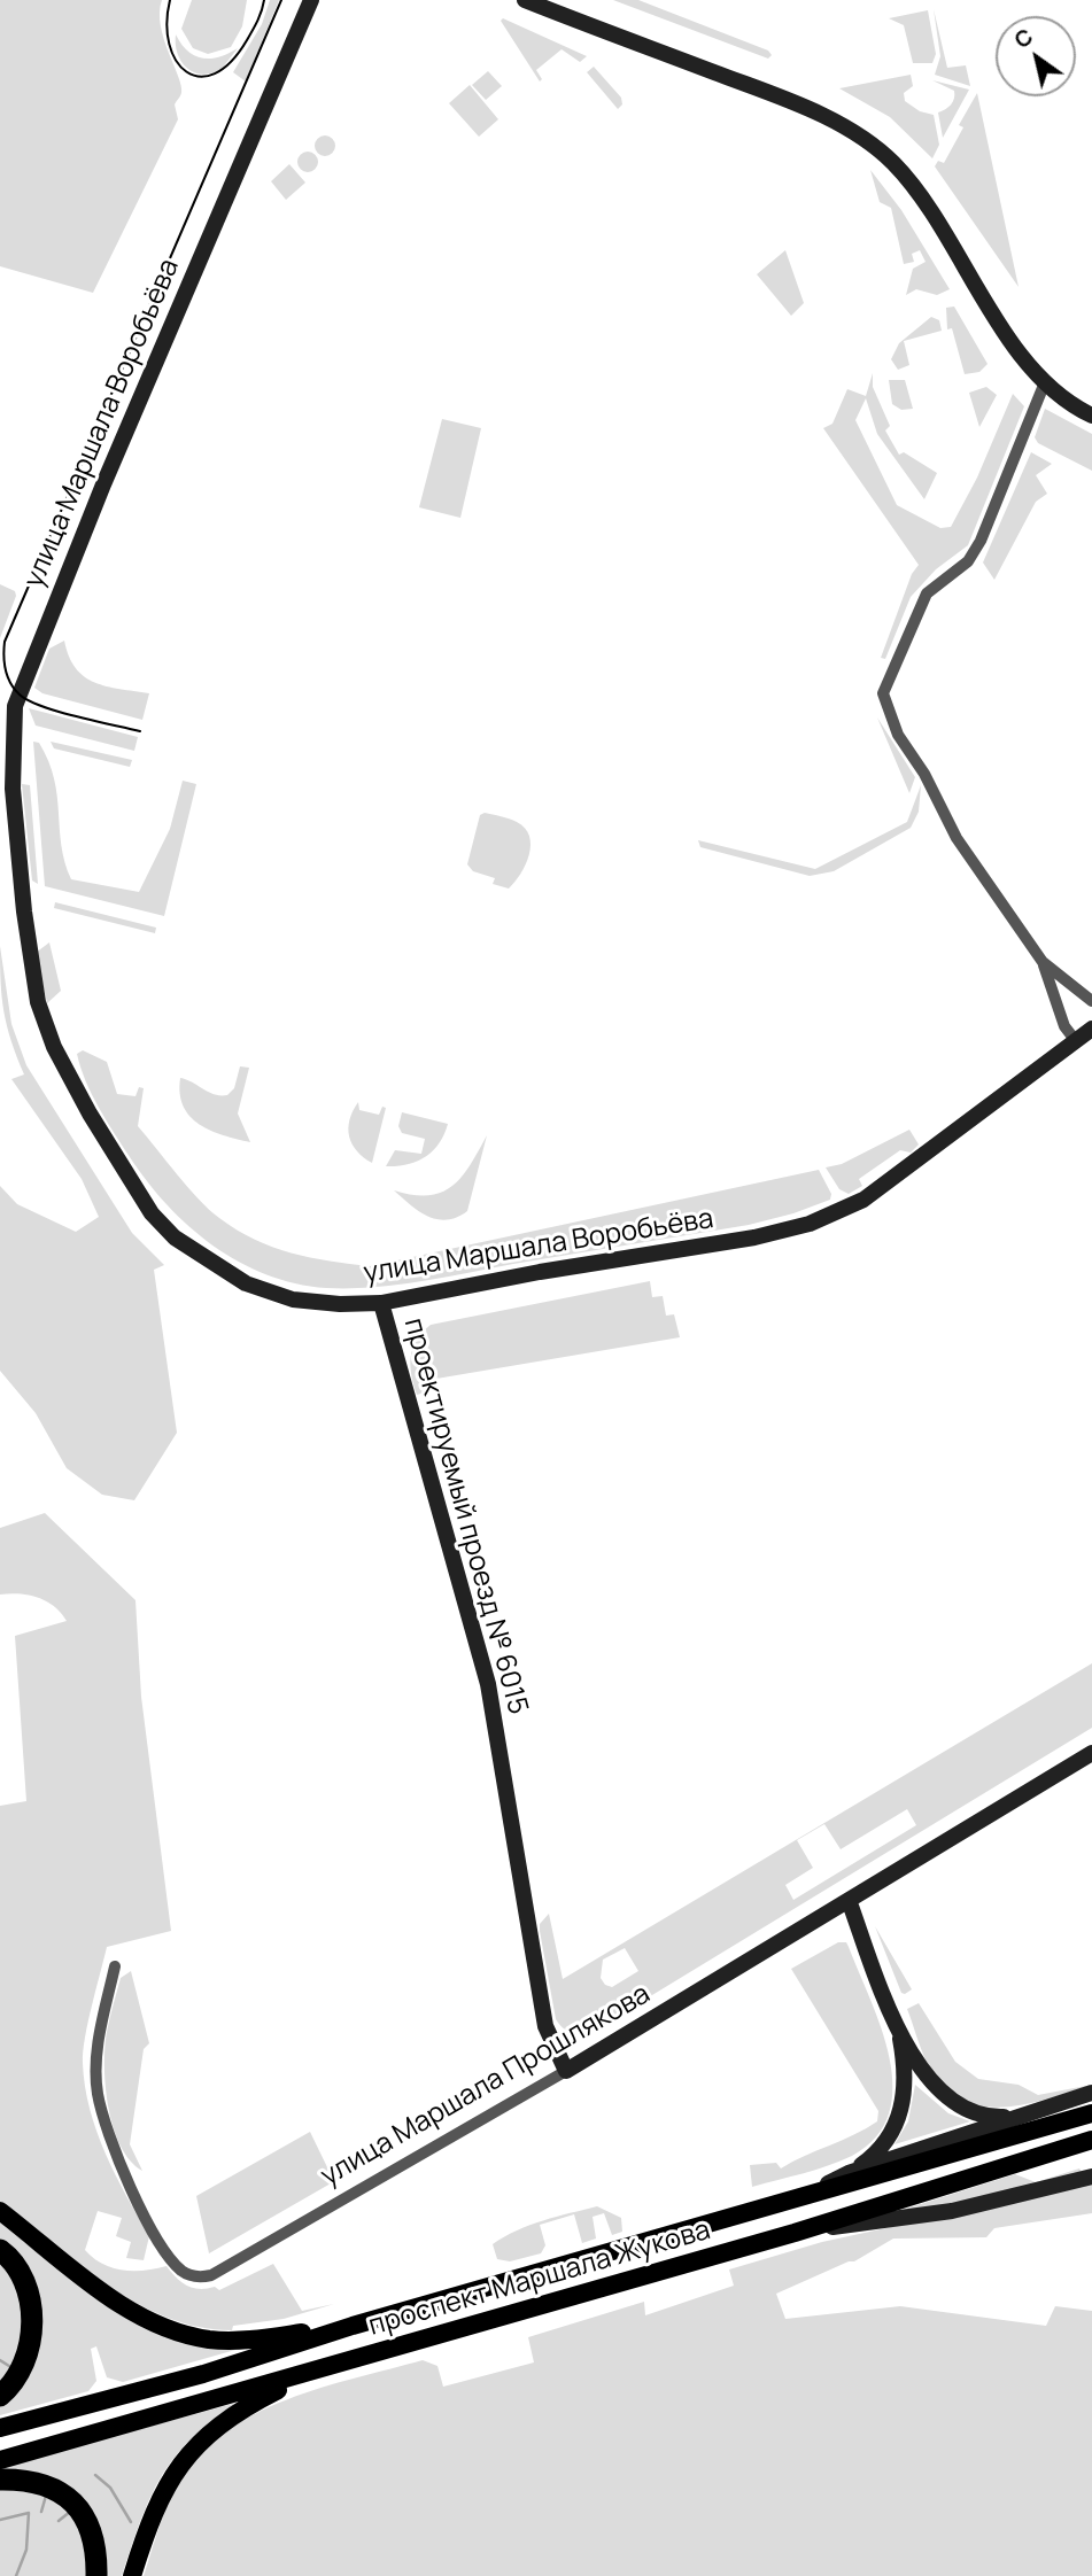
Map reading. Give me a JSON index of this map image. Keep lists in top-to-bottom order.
{
  "streets": {
    "main road": ["проспект Маршала Жукова"],
    "street": ["улица Маршала Воробьёва", "проектируемый проезд № 6015", "улица Маршала Прошлякова"]
  },
  "crossings": [
    ["улица Маршала Воробьёва", "проектируемый проезд № 6015"],
    ["проектируемый проезд № 6015", "улица Маршала Прошлякова"]
  ],
  "north": "top left"
}
